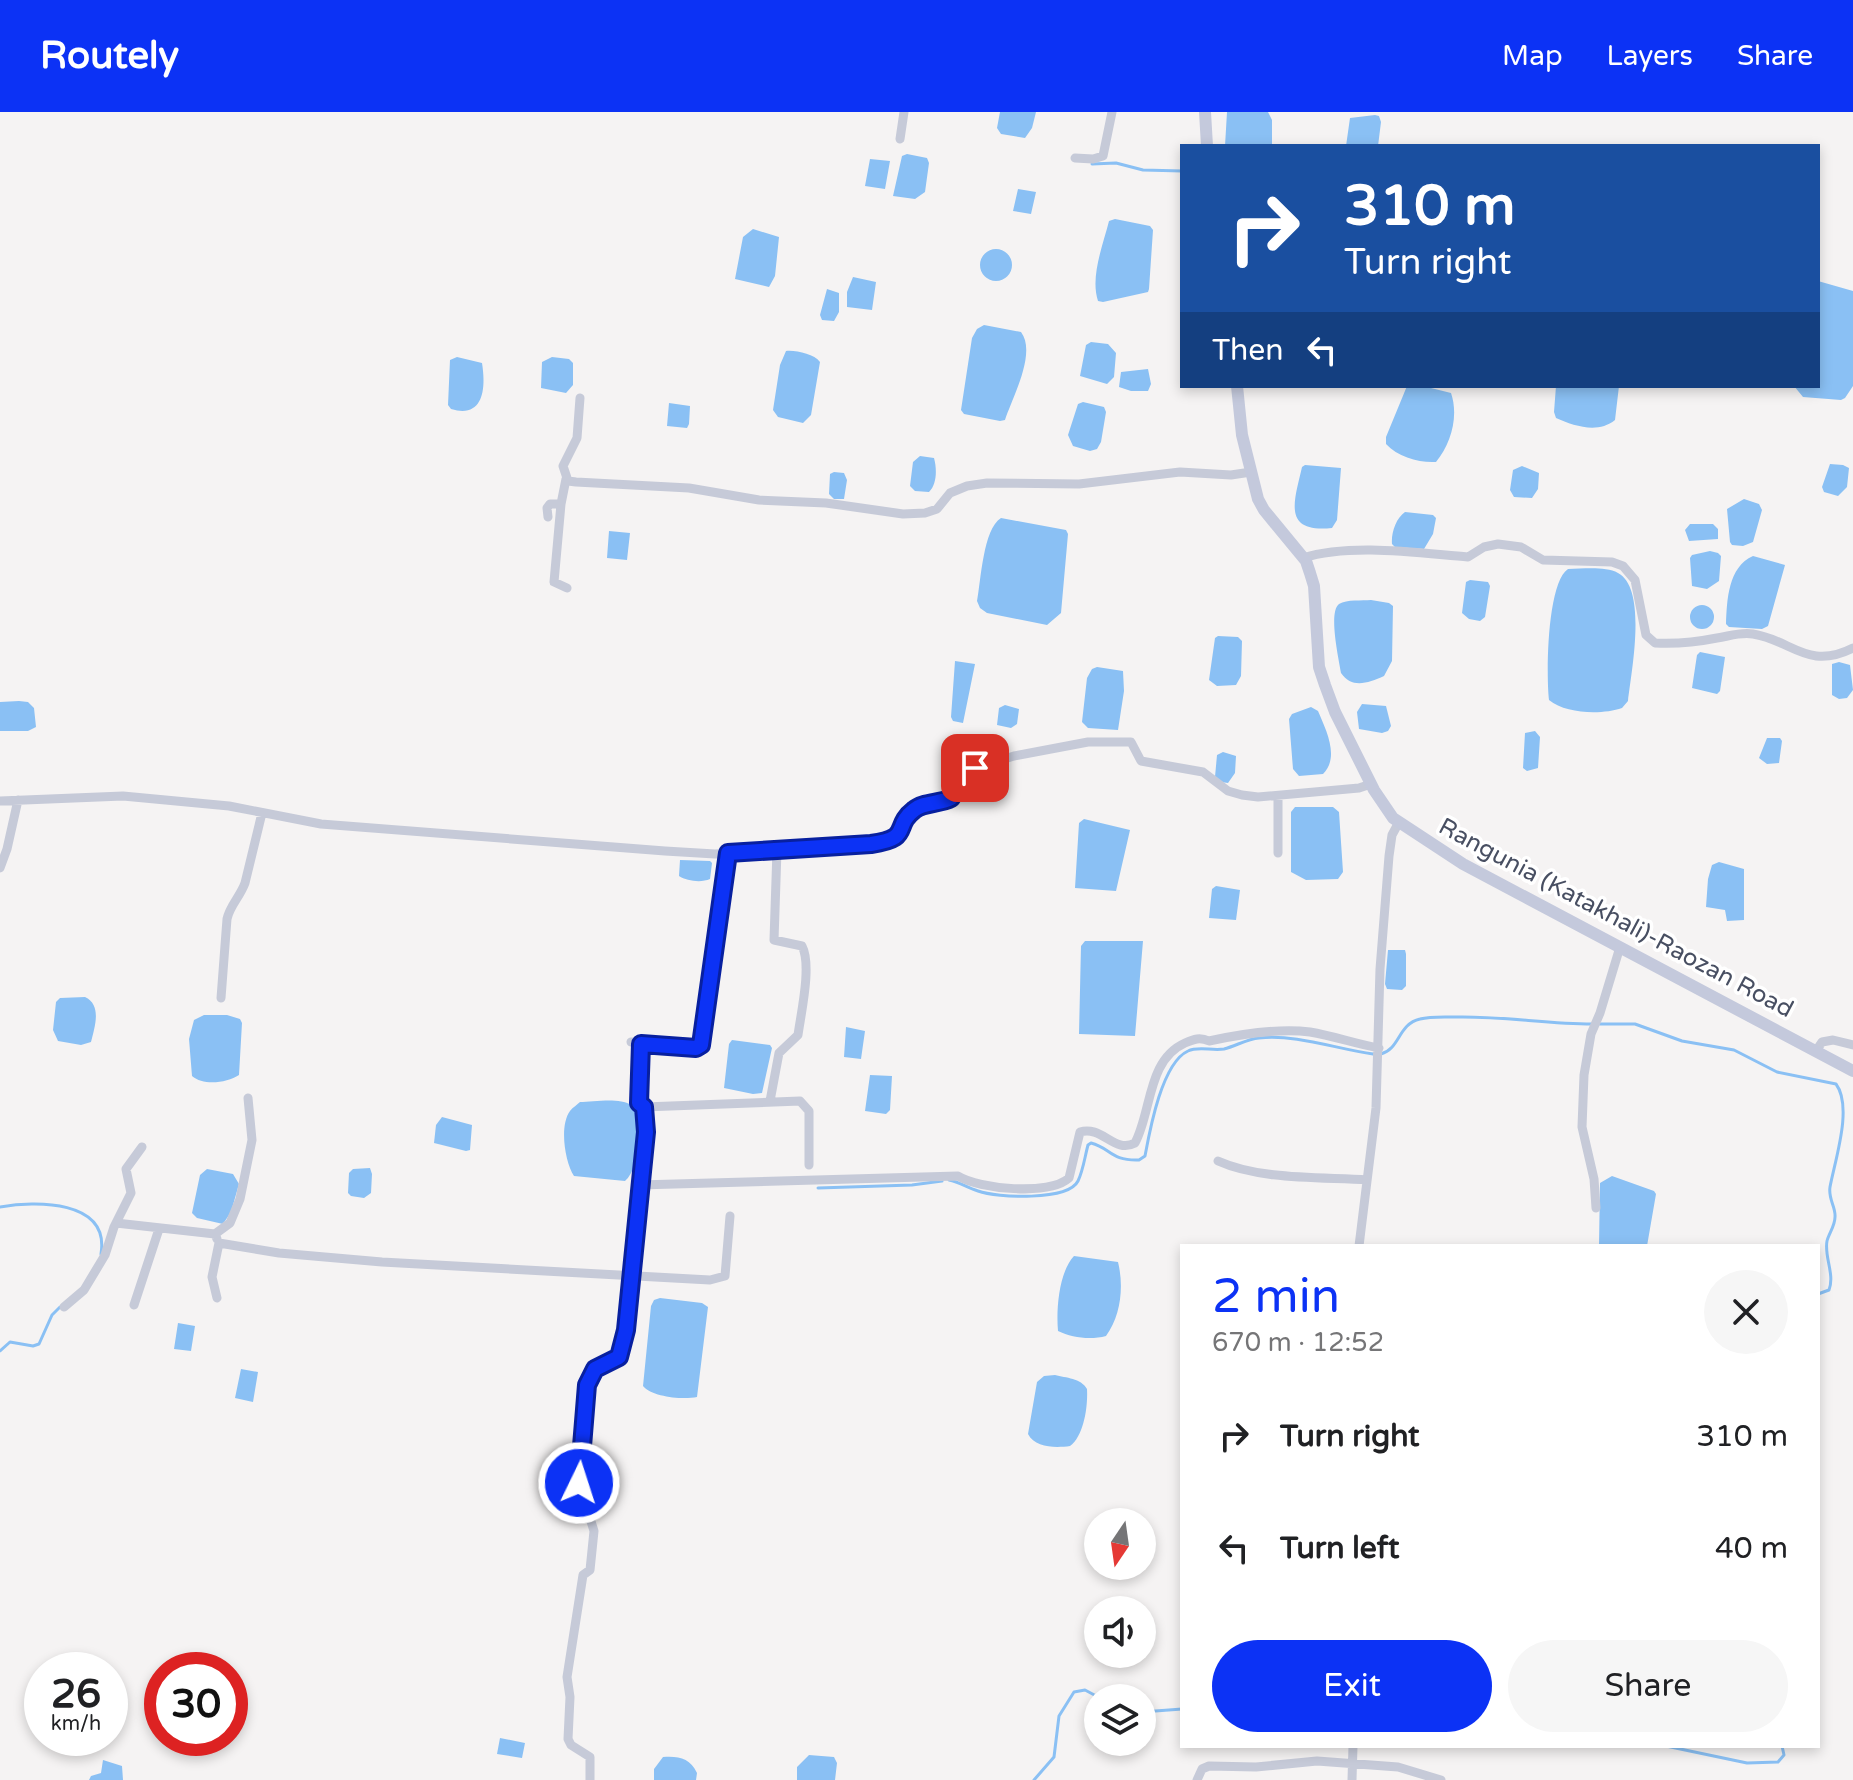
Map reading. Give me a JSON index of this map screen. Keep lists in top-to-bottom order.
{
  "streets": {
    "main road": ["Rangunia (Katakhali)-Raozan Road"]
  },
  "north": "bottom",
  "page": {
    "header": "Routely",
    "nav": ["Map", "Layers", "Share"],
    "turn": ["310 m", "Turn right"],
    "then": "Then",
    "heading": ["2 min", "670 m · 12:52"],
    "list": [
      {
        "name": "Turn right",
        "value": "310 m"
      },
      {
        "name": "Turn left",
        "value": "40 m"
      }
    ],
    "buttons": ["Exit", "Share"],
    "speed": "26 km/h",
    "limit": "30"
  }
}
